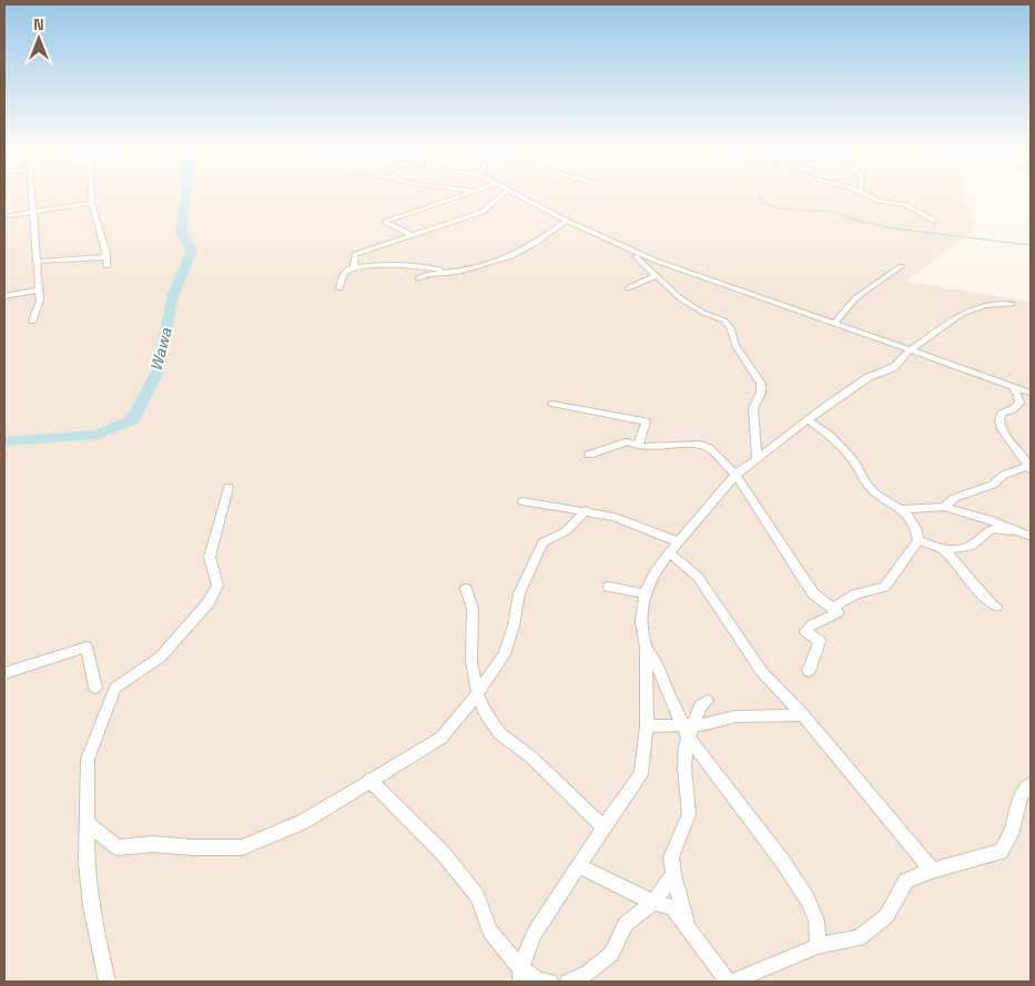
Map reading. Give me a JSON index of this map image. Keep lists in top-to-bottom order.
{
  "water": ["Wawa"],
  "north": "top"
}
